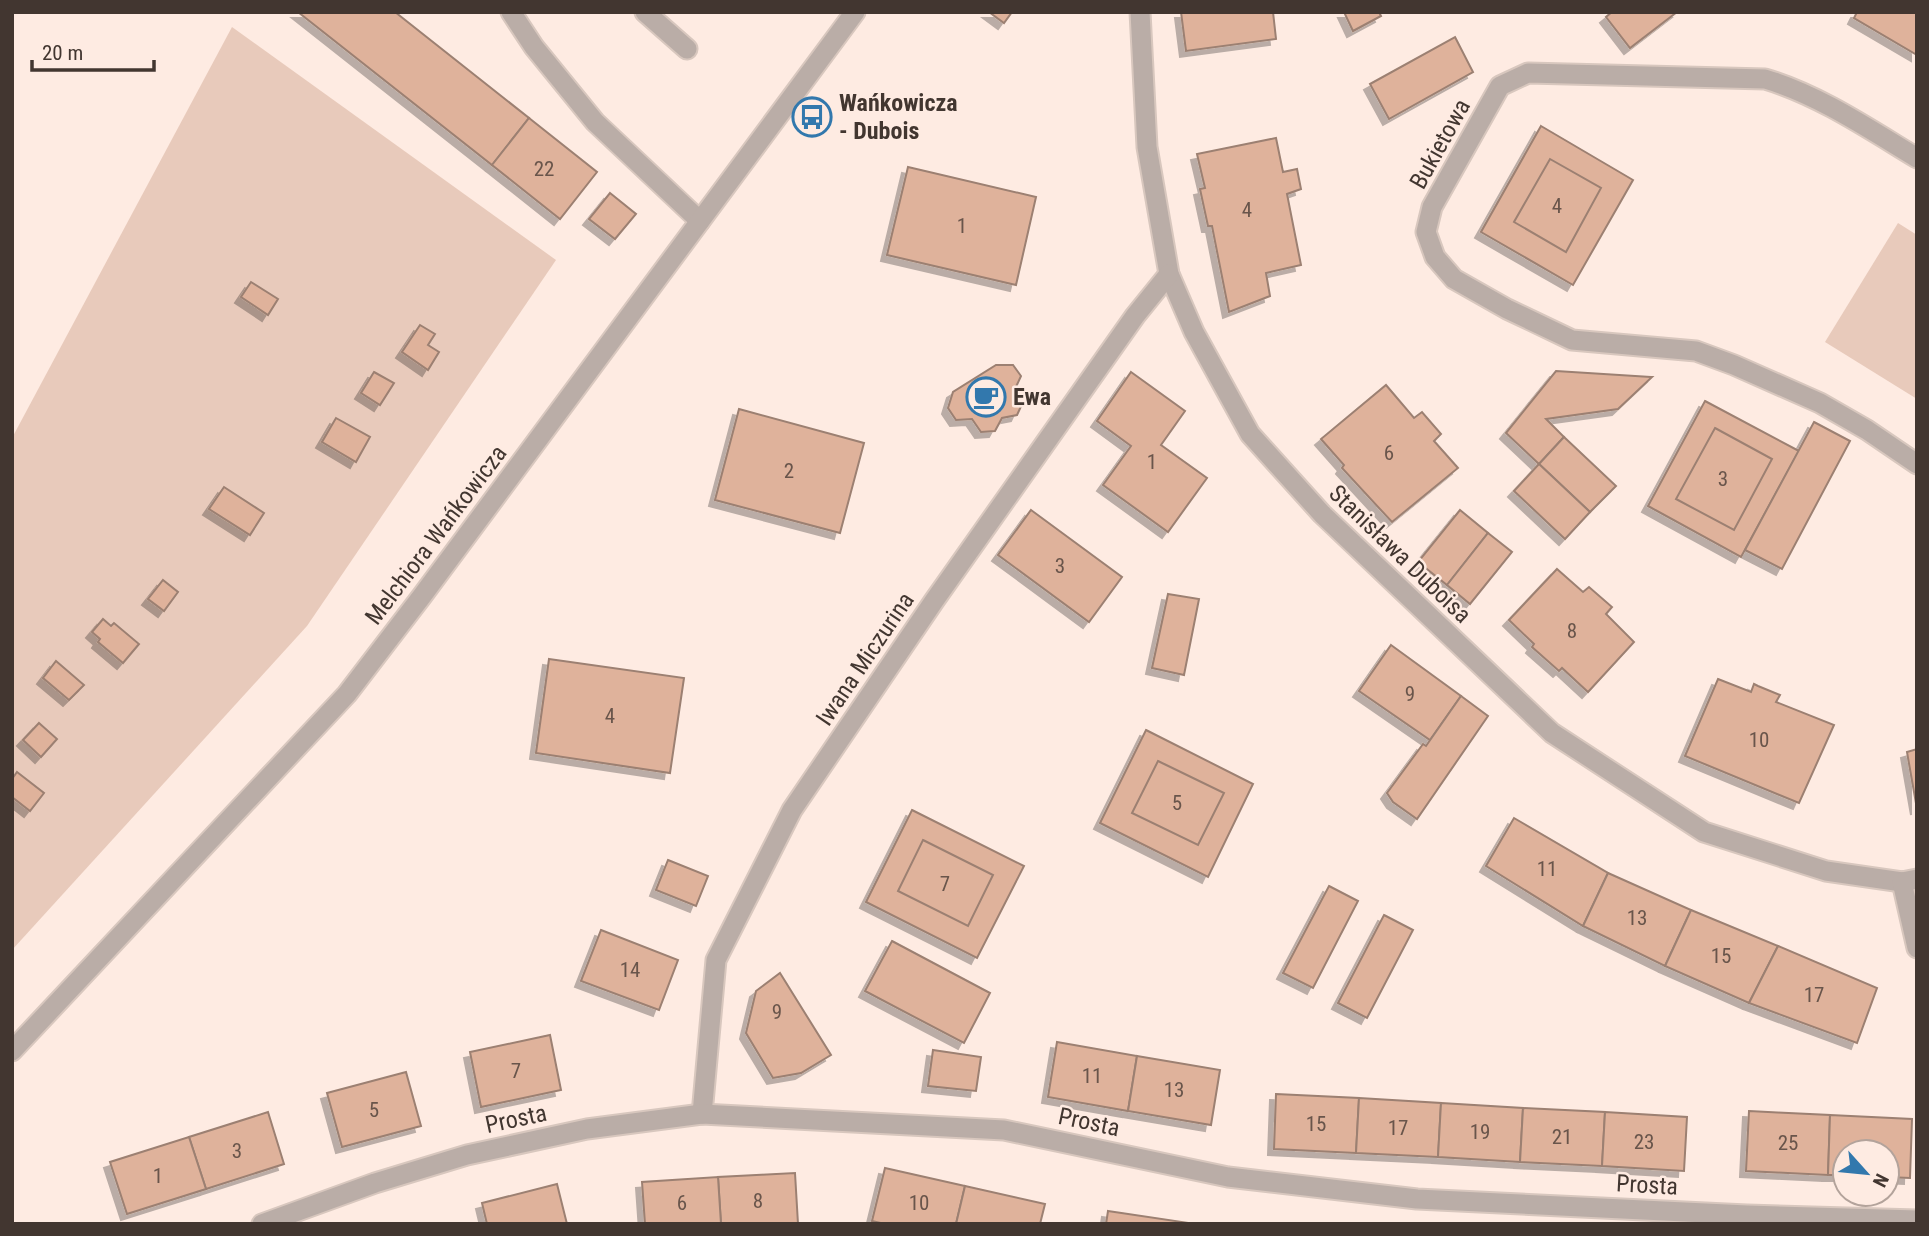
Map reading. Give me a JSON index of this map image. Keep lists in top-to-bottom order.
{
  "streets": {
    "street": [
      "Bukietowa",
      "Melchiora Wańkowicza",
      "Stanisława Duboisa",
      "Iwana Miczurina",
      "Prosta"
    ]
  },
  "crossings": [
    ["Stanisława Duboisa", "Iwana Miczurina"],
    ["Iwana Miczurina", "Prosta"]
  ],
  "places": {
    "bus stop": ["Wańkowicza - Dubois"],
    "cafe": ["Ewa"]
  },
  "house_numbers": [
    "22",
    "4",
    "4",
    "1",
    "6",
    "1",
    "2",
    "3",
    "3",
    "8",
    "9",
    "4",
    "10",
    "5",
    "11",
    "7",
    "13",
    "15",
    "14",
    "17",
    "9",
    "7",
    "11",
    "13",
    "5",
    "15",
    "17",
    "19",
    "21",
    "23",
    "25",
    "3",
    "1",
    "8",
    "6",
    "10"
  ],
  "scale_bar": "20 m",
  "north": "bottom right"
}
